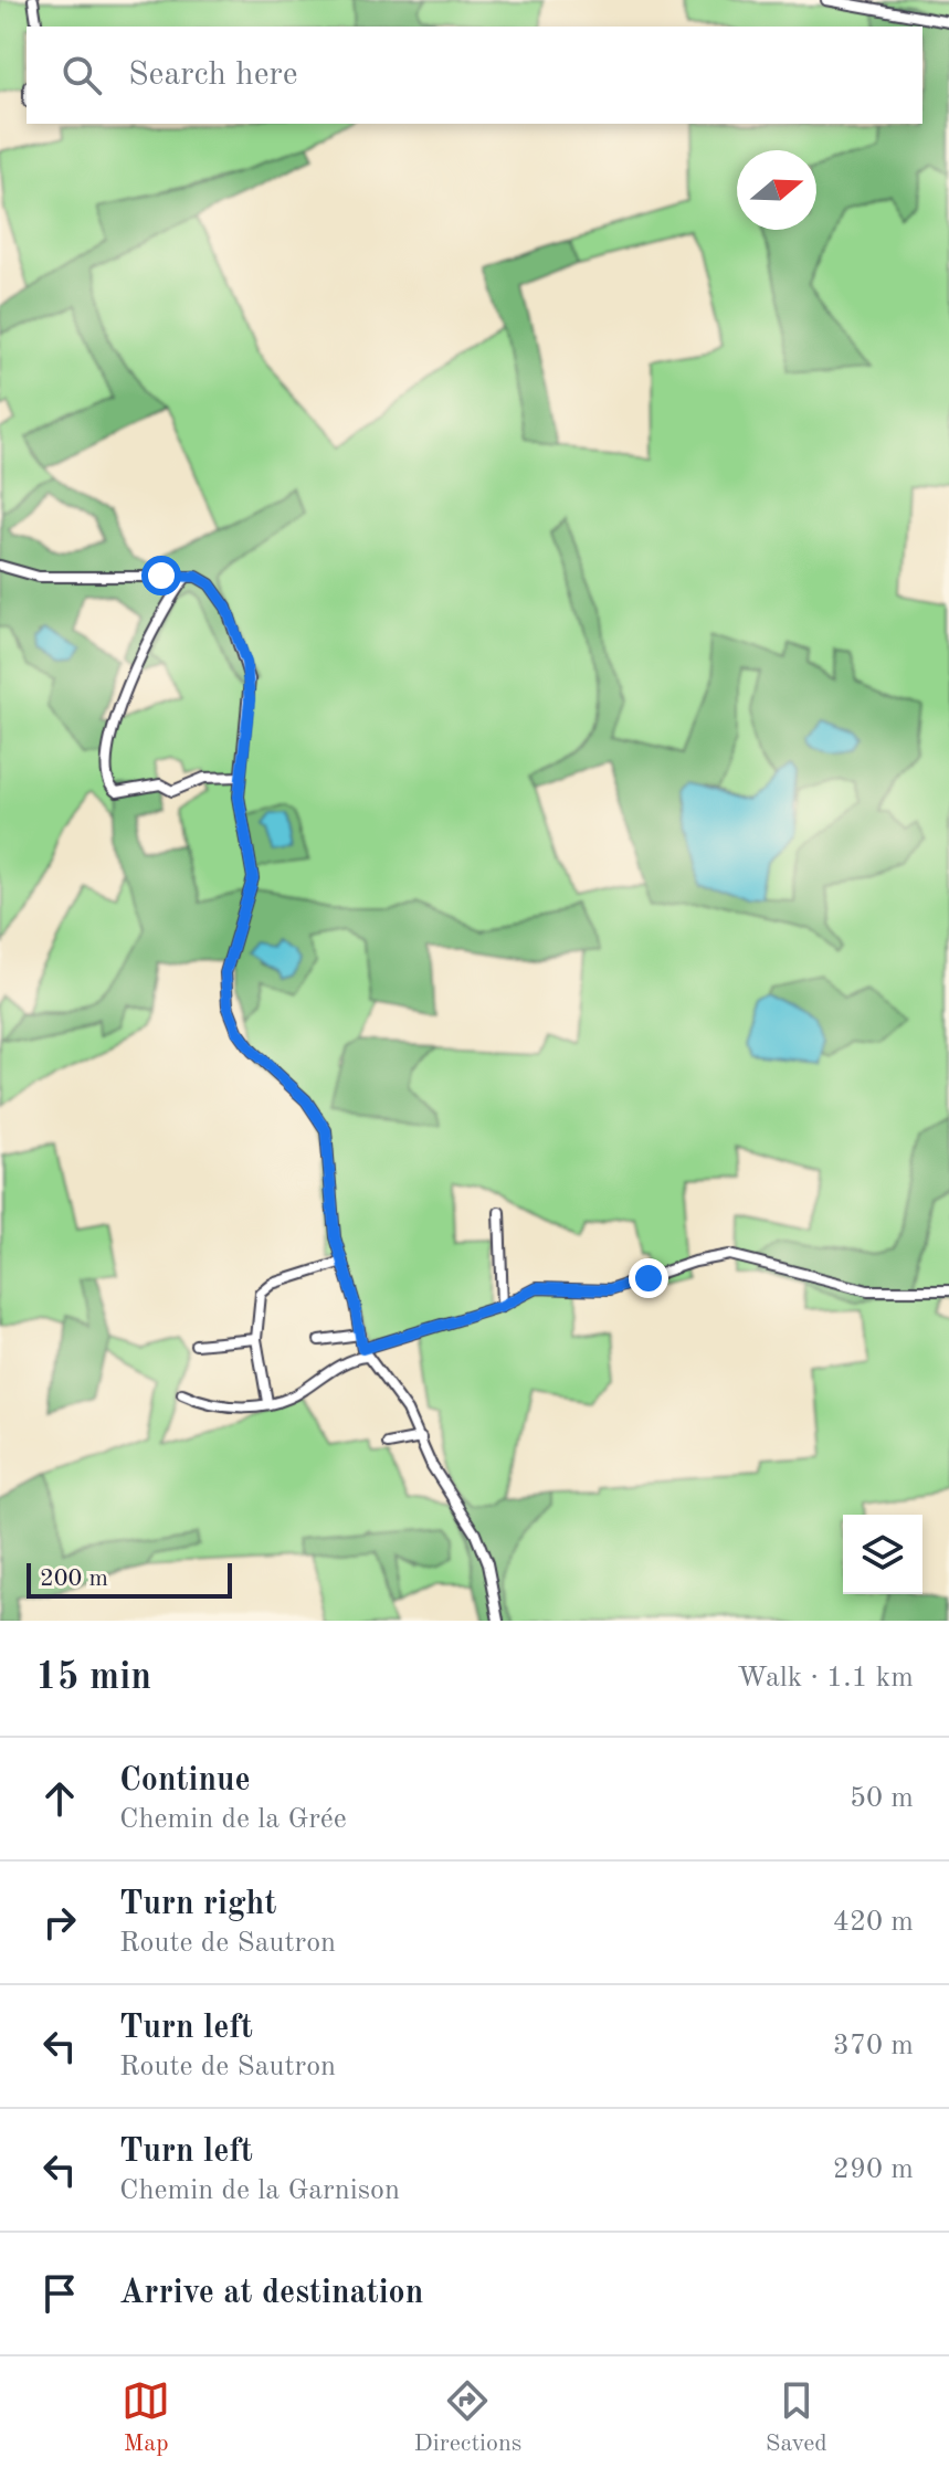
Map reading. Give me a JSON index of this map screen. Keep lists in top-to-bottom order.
{
  "scale_bar": "200 m",
  "north": "right",
  "page": {
    "search": "Search here",
    "scale": "200 m",
    "heading": ["15 min", "Walk · 1.1 km"],
    "list": [
      ["Continue", "Chemin de la Grée", "50 m"],
      ["Turn right", "Route de Sautron", "420 m"],
      ["Turn left", "Route de Sautron", "370 m"],
      ["Turn left", "Chemin de la Garnison", "290 m"],
      "Arrive at destination"
    ],
    "nav": ["Map", "Directions", "Saved"]
  }
}
